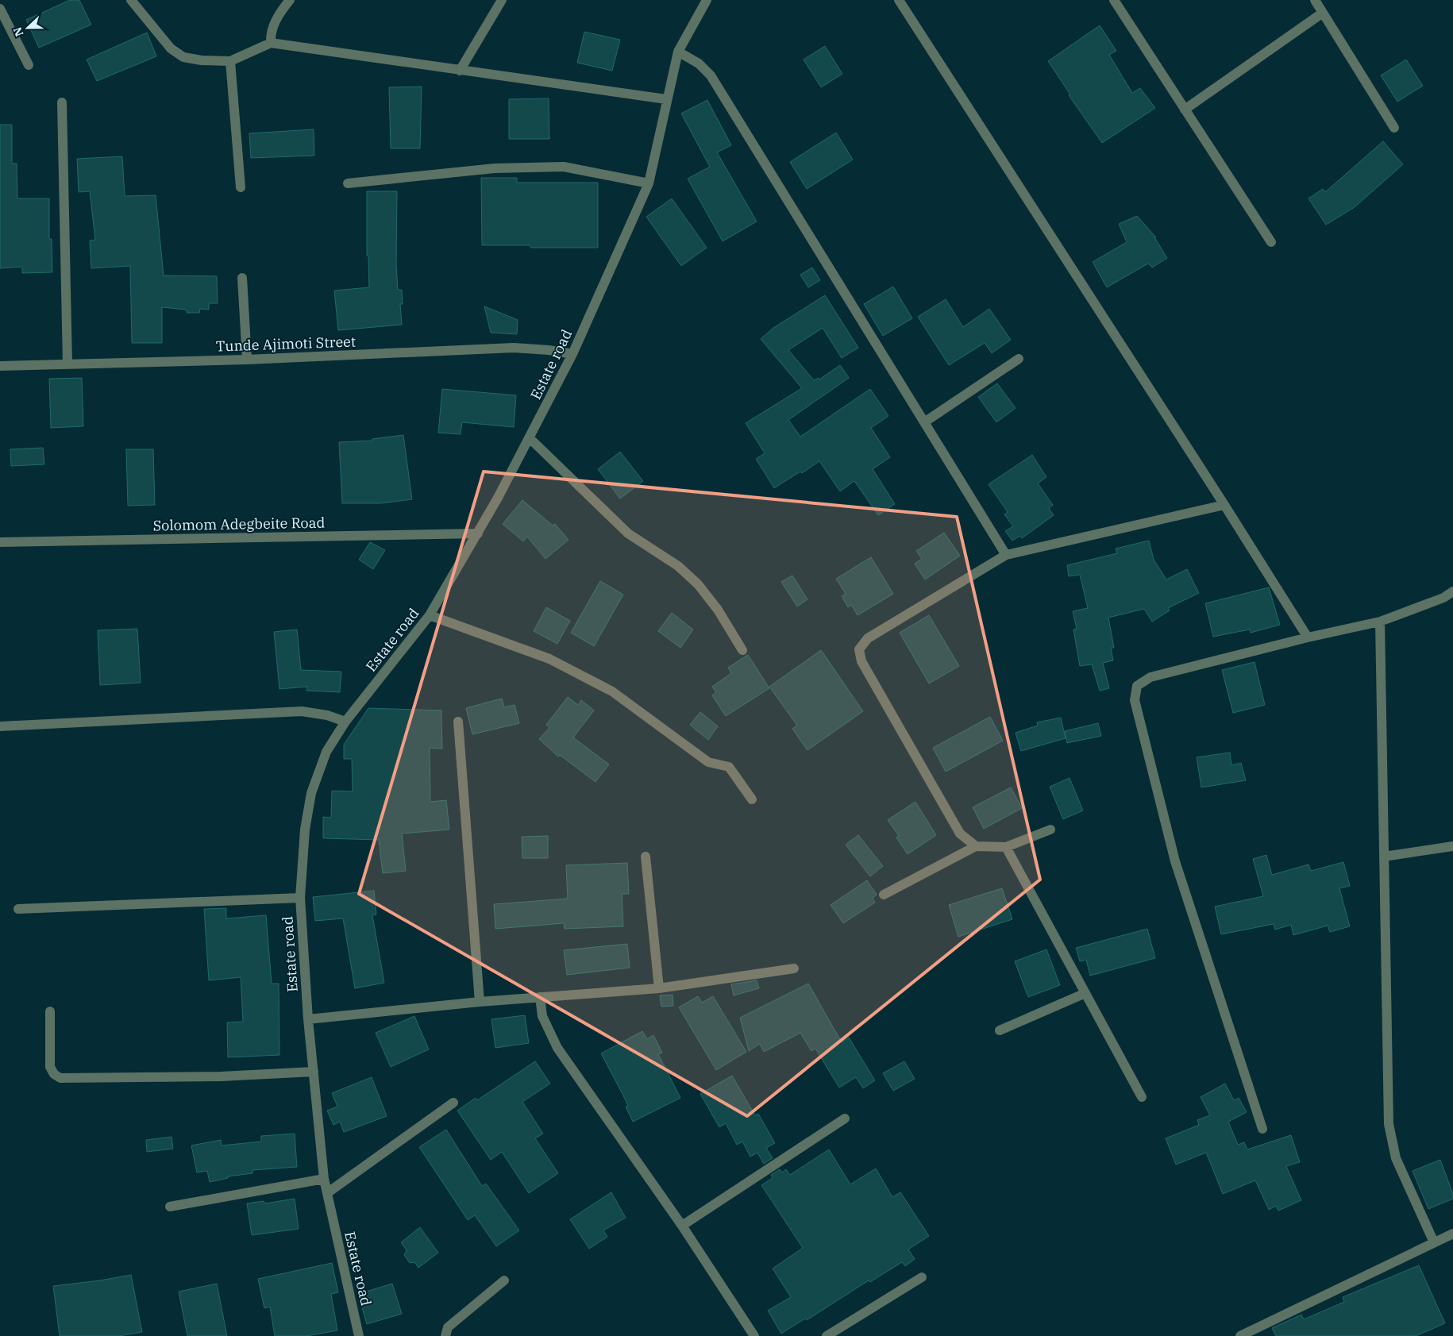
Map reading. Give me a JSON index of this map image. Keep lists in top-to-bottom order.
{
  "streets": {
    "street": ["Tunde Ajimoti Street", "Estate road", "Solomom Adegbeite Road"]
  },
  "crossings": [
    ["Tunde Ajimoti Street", "Estate road"],
    ["Estate road", "Solomom Adegbeite Road"]
  ],
  "north": "left"
}
